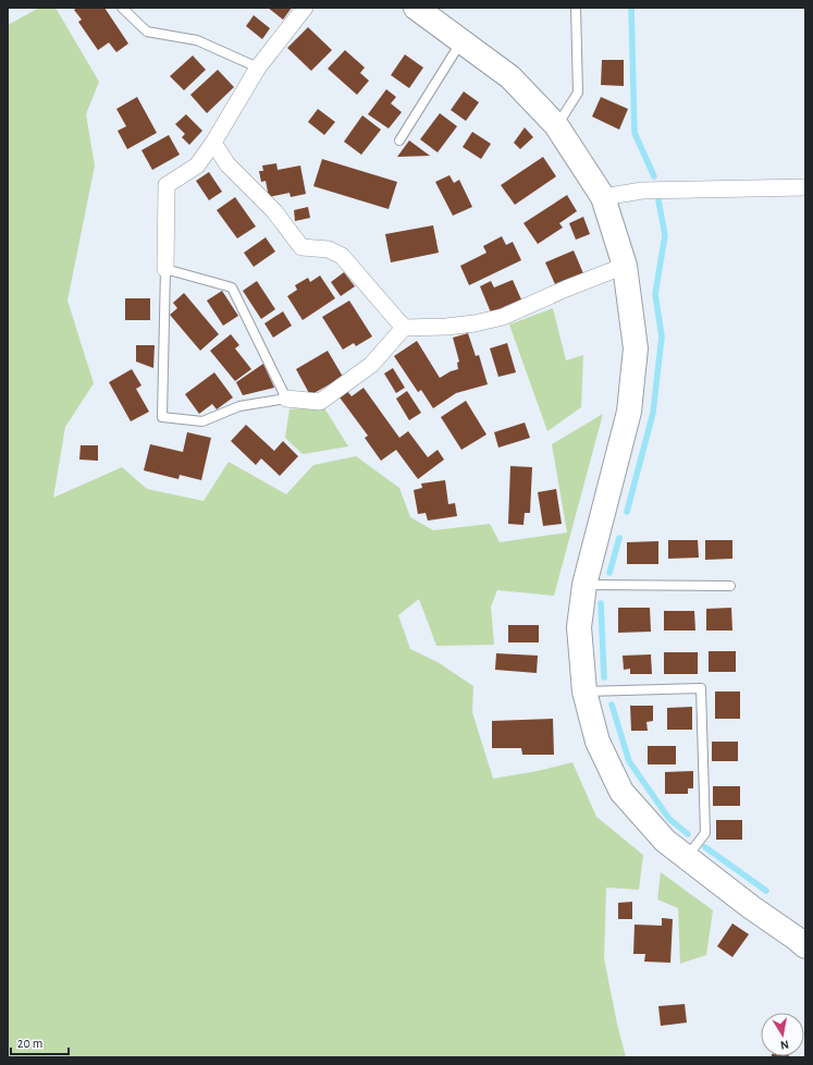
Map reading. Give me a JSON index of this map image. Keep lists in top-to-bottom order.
{
  "scale_bar": "20 m",
  "north": "bottom"
}
